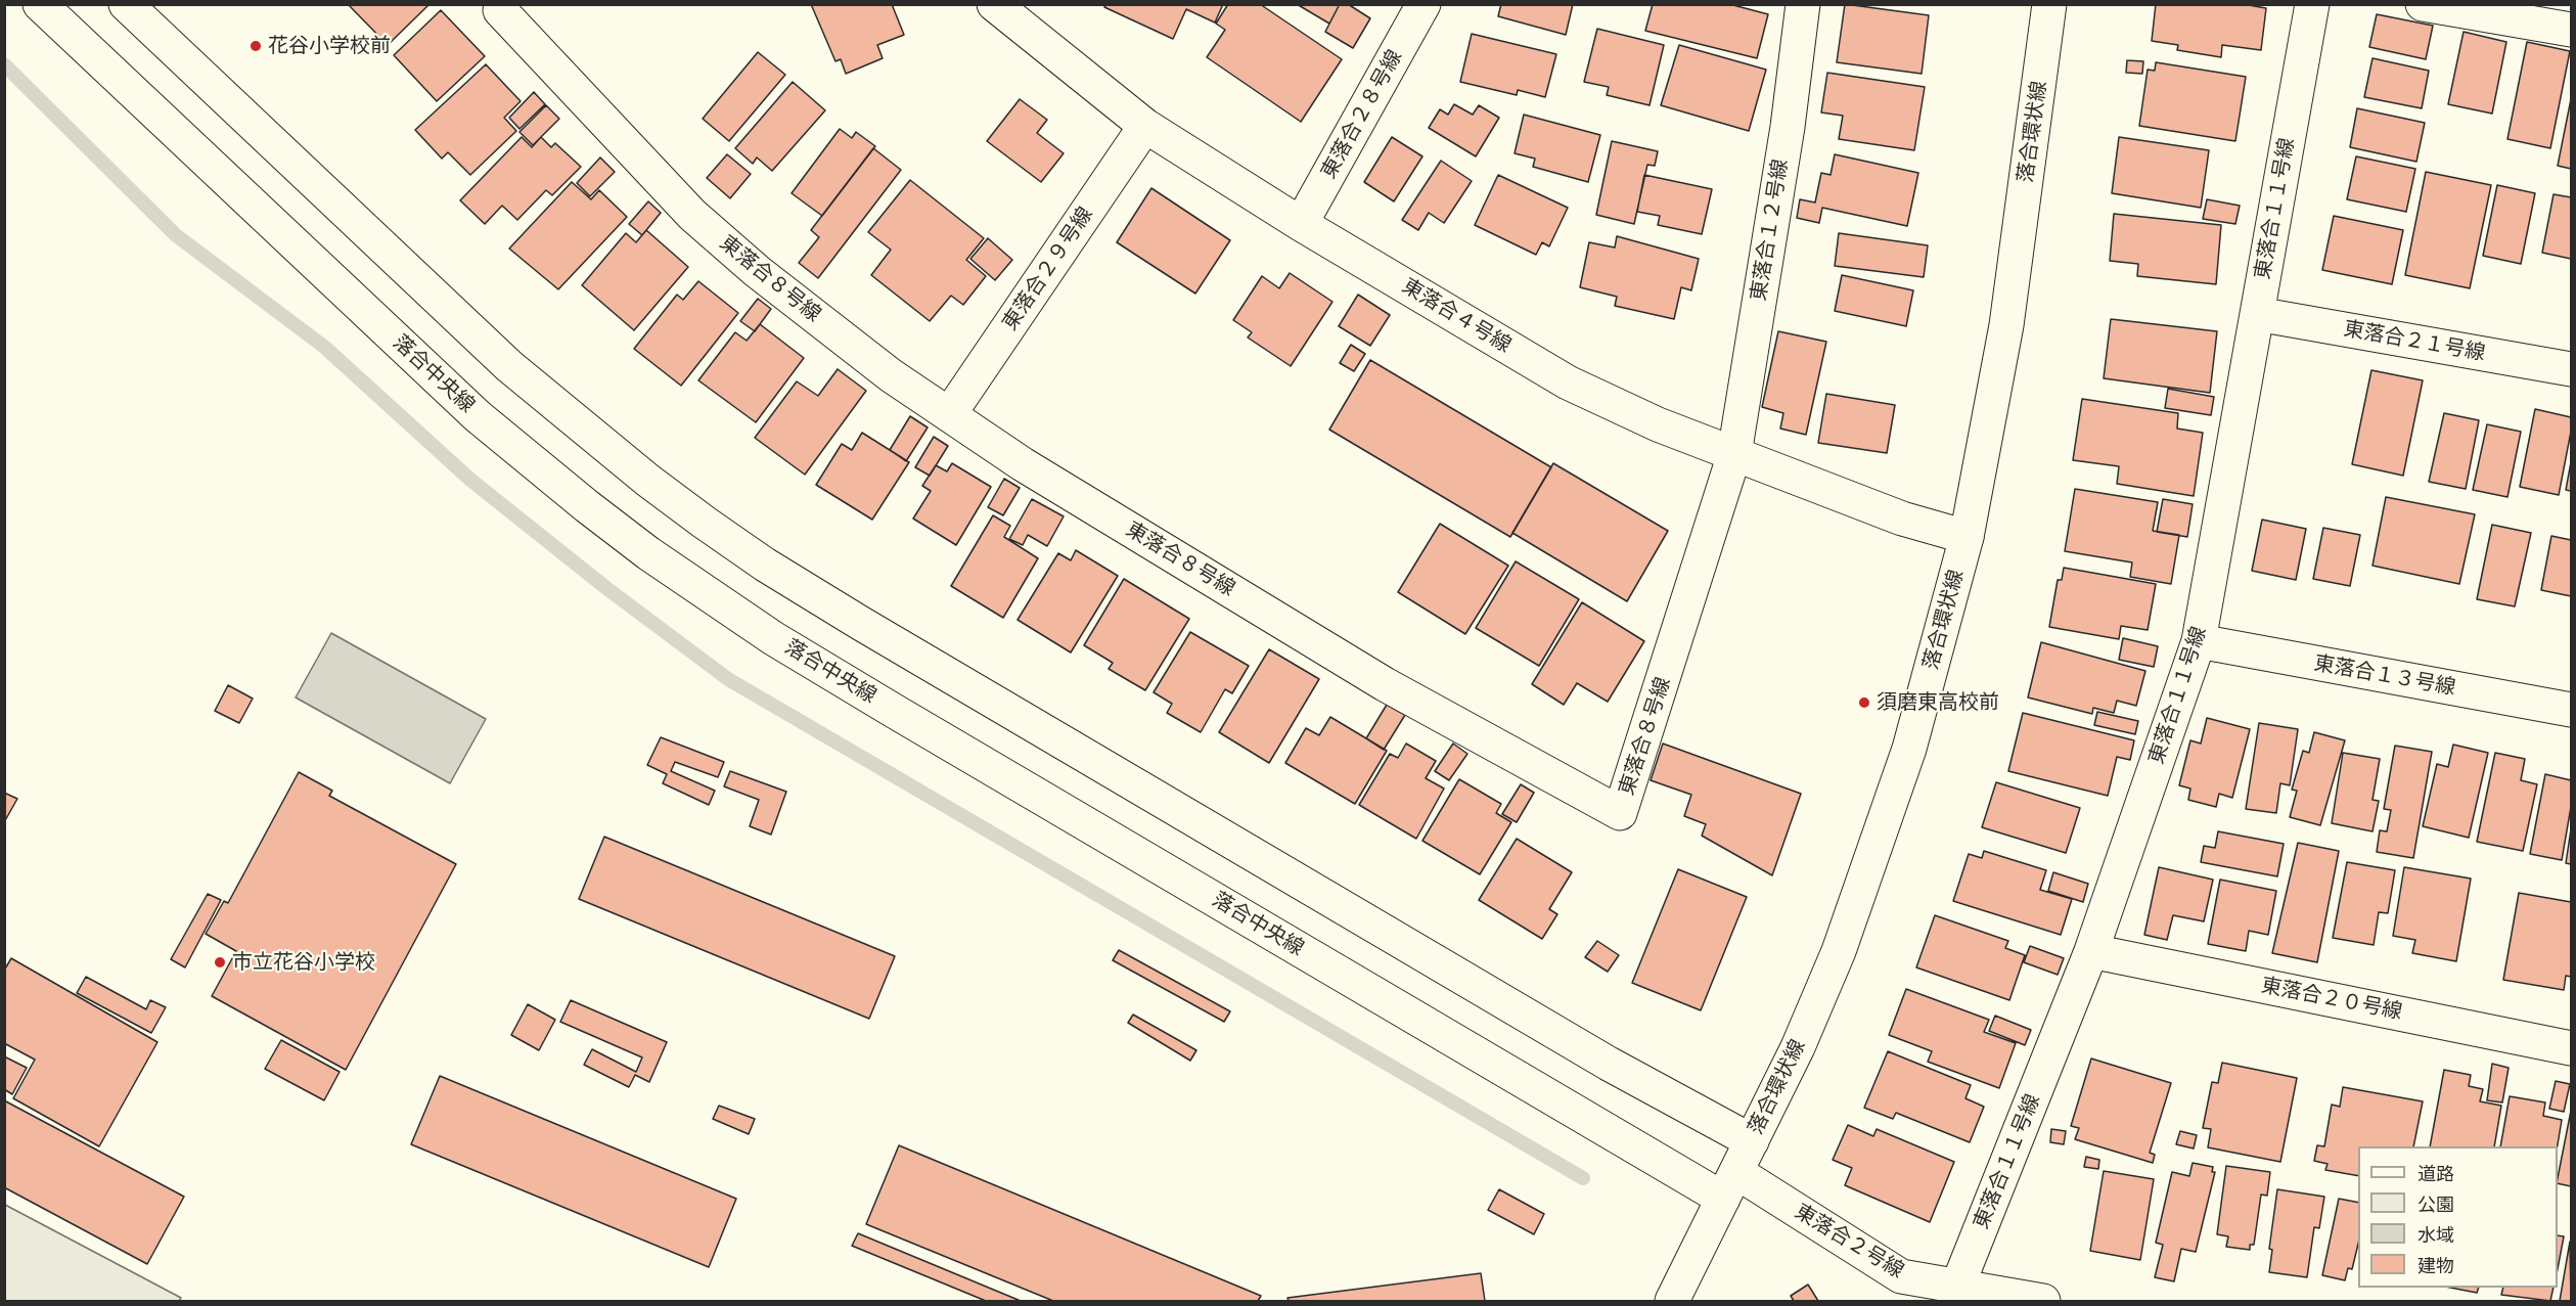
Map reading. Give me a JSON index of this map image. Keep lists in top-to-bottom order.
{
  "streets": {
    "street": [
      "東落合２８号線",
      "落合環状線",
      "東落合１１号線",
      "東落合１２号線",
      "東落合２９号線",
      "東落合８号線",
      "東落合４号線",
      "東落合２１号線",
      "落合中央線",
      "東落合１３号線",
      "東落合２０号線",
      "東落合２号線"
    ]
  },
  "crossings": [
    ["東落合２８号線", "東落合４号線"],
    ["落合環状線", "東落合４号線"],
    ["落合環状線", "落合中央線"],
    ["落合環状線", "東落合２号線"],
    ["東落合１１号線", "東落合２１号線"],
    ["東落合１１号線", "東落合１３号線"],
    ["東落合１１号線", "東落合２０号線"],
    ["東落合１１号線", "東落合２号線"],
    ["東落合１２号線", "東落合８号線"],
    ["東落合１２号線", "東落合４号線"],
    ["東落合２９号線", "東落合８号線"],
    ["東落合２９号線", "東落合４号線"],
    ["東落合８号線", "東落合４号線"],
    ["落合中央線", "東落合２号線"]
  ],
  "places": ["花谷小学校前", "須磨東高校前", "市立花谷小学校"],
  "legend": [
    "道路",
    "公園",
    "水域",
    "建物"
  ]
}
